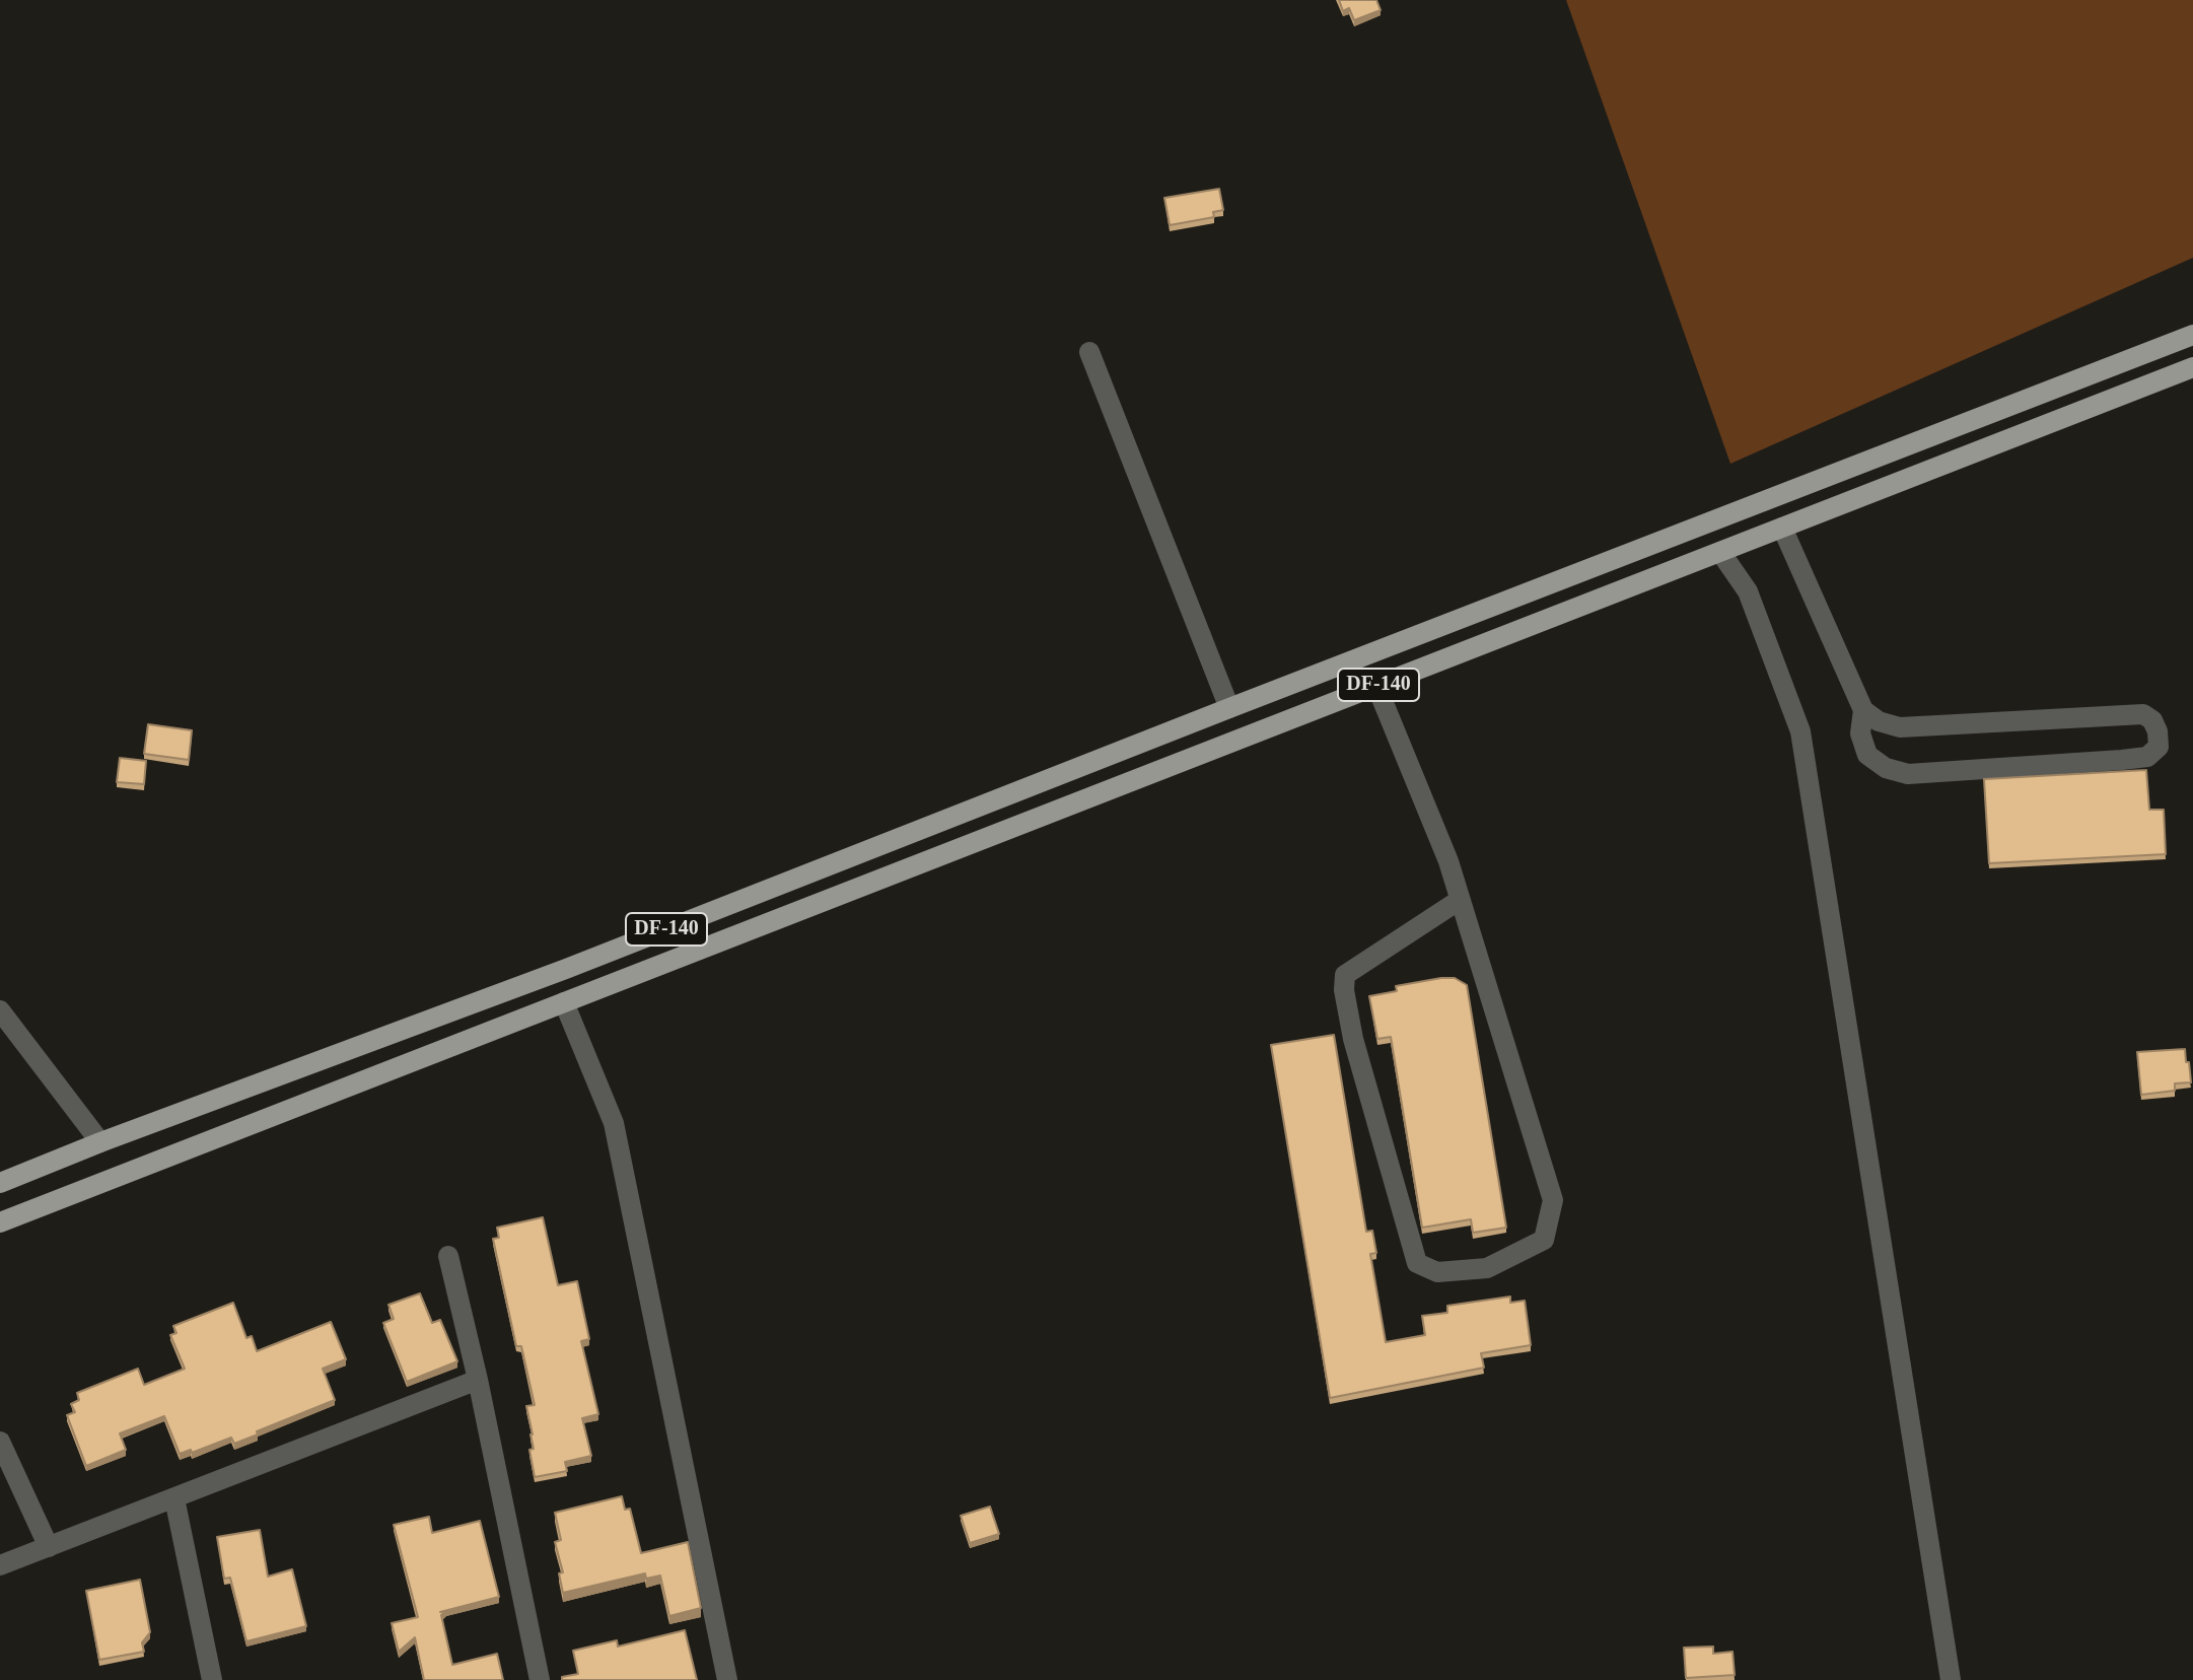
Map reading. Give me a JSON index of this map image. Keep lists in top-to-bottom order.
{
  "streets": {
    "main road": ["DF-140"]
  }
}
